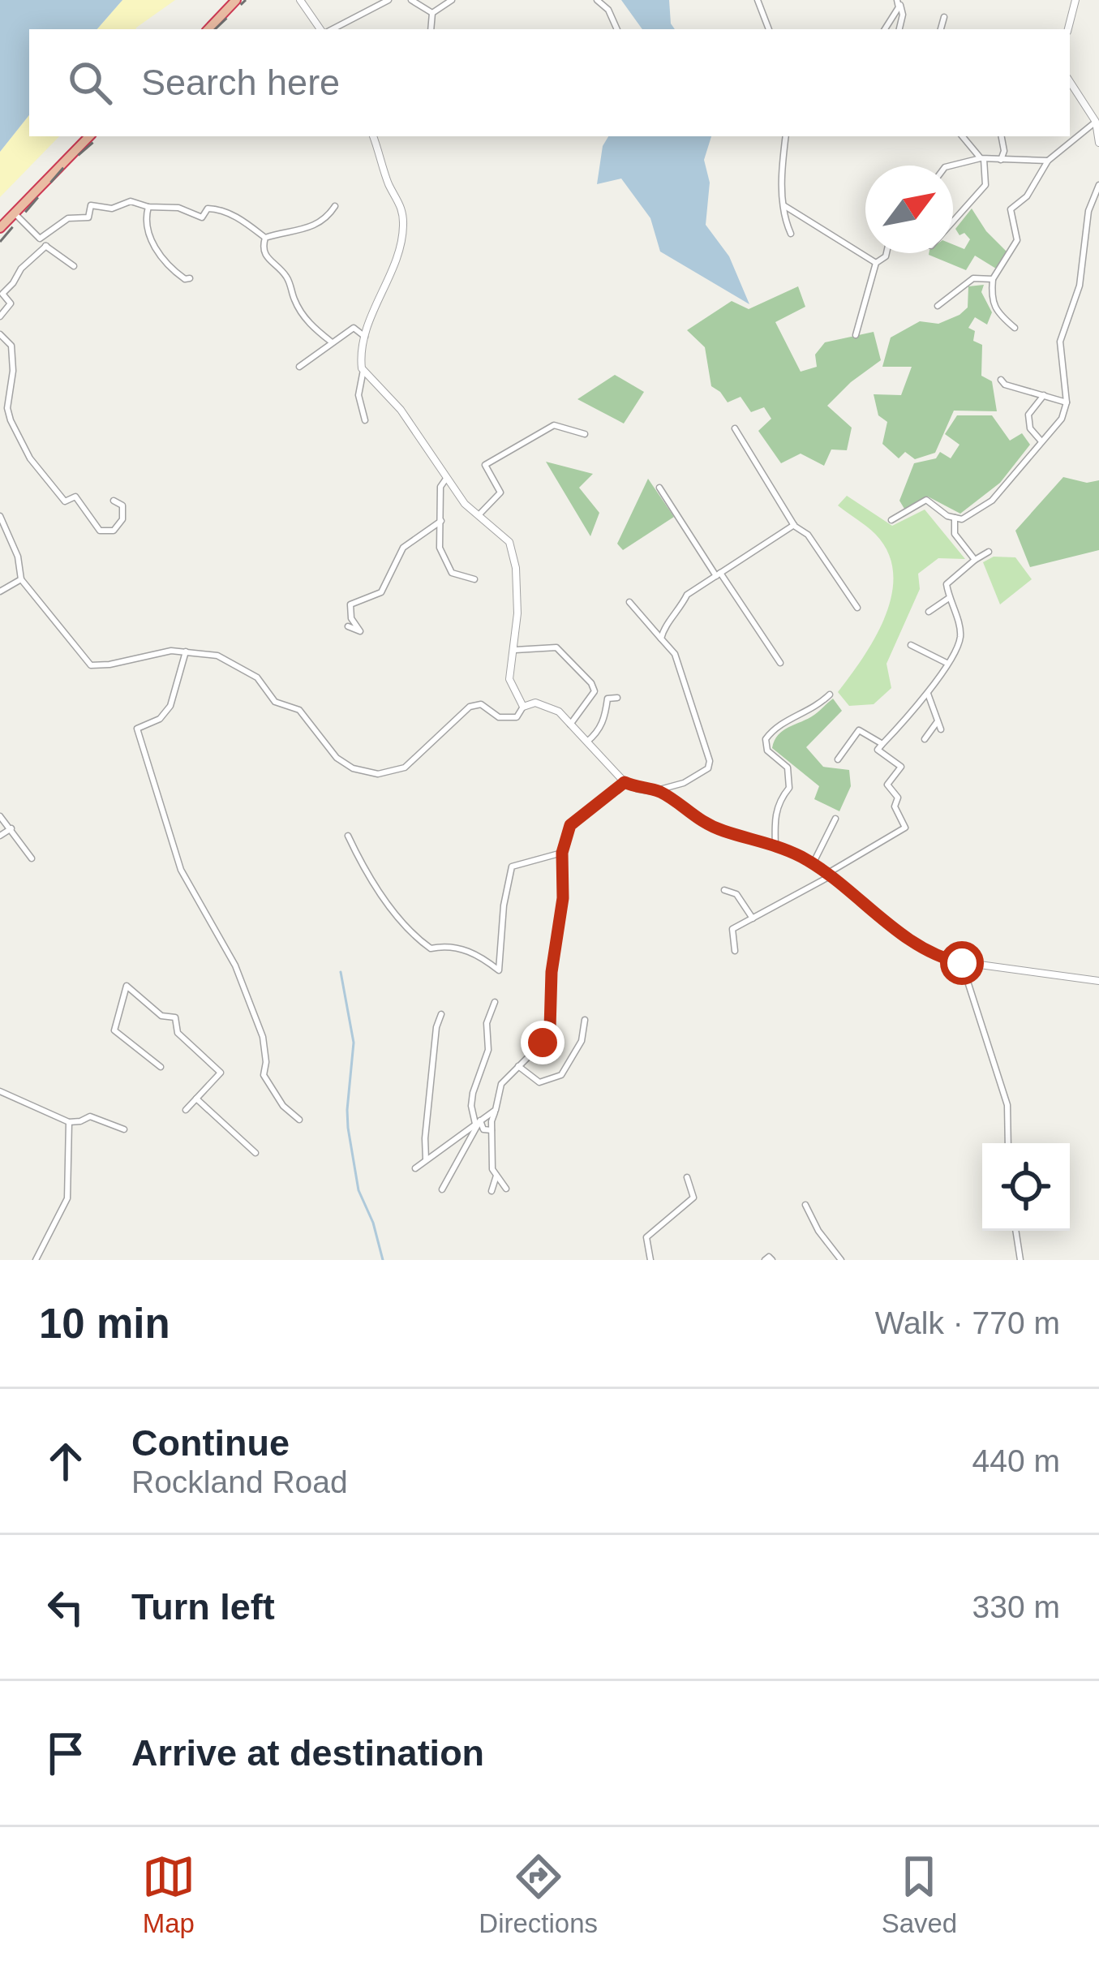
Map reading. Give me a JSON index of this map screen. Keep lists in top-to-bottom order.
{
  "north": "top right",
  "page": {
    "search": "Search here",
    "heading": ["10 min", "Walk · 770 m"],
    "list": [
      ["Continue", "Rockland Road", "440 m"],
      ["Turn left", "330 m"],
      "Arrive at destination"
    ],
    "nav": ["Map", "Directions", "Saved"]
  }
}
